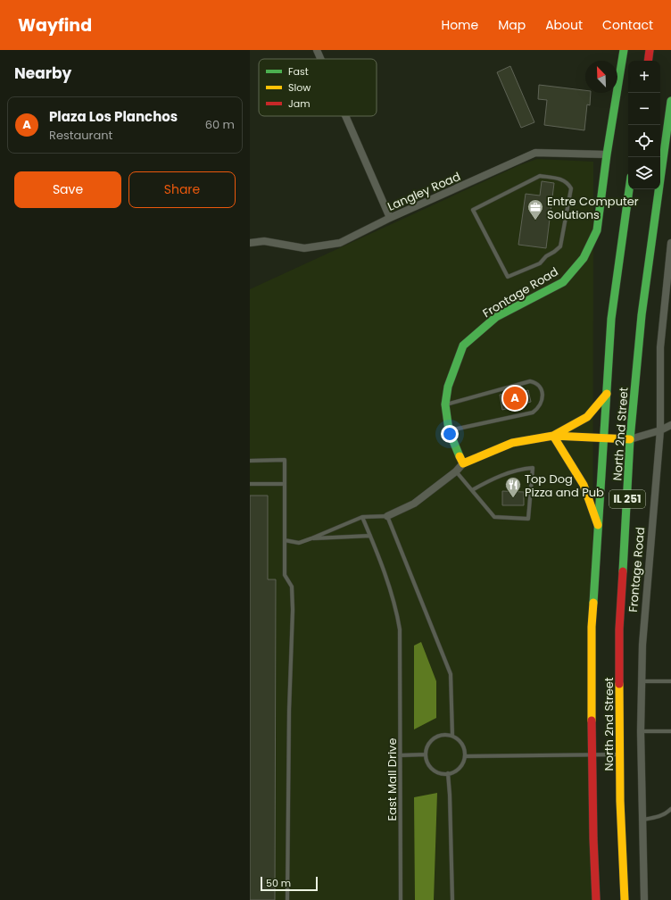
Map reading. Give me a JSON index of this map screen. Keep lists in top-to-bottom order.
{
  "streets": {
    "main road": ["Frontage Road", "North 2nd Street", "IL 251"],
    "street": ["Langley Road"],
    "lane": ["East Mall Drive"]
  },
  "crossings": [
    ["Langley Road", "Frontage Road"]
  ],
  "places": {
    "office": ["Entre Computer Solutions"],
    "restaurant": ["Top Dog Pizza and Pub"]
  },
  "legend": ["Fast", "Slow", "Jam"],
  "scale_bar": "50 m",
  "north": "top left",
  "page": {
    "header": "Wayfind",
    "nav": [
      "Home",
      "Map",
      "About",
      "Contact"
    ],
    "heading": "Nearby",
    "map_buttons": ["+", "−"],
    "list": [
      {
        "mark": "A",
        "name": "Plaza Los Planchos",
        "note": "Restaurant",
        "value": "60 m"
      }
    ],
    "buttons": ["Save", "Share"],
    "pins": "A",
    "scale": "50 m"
  }
}
